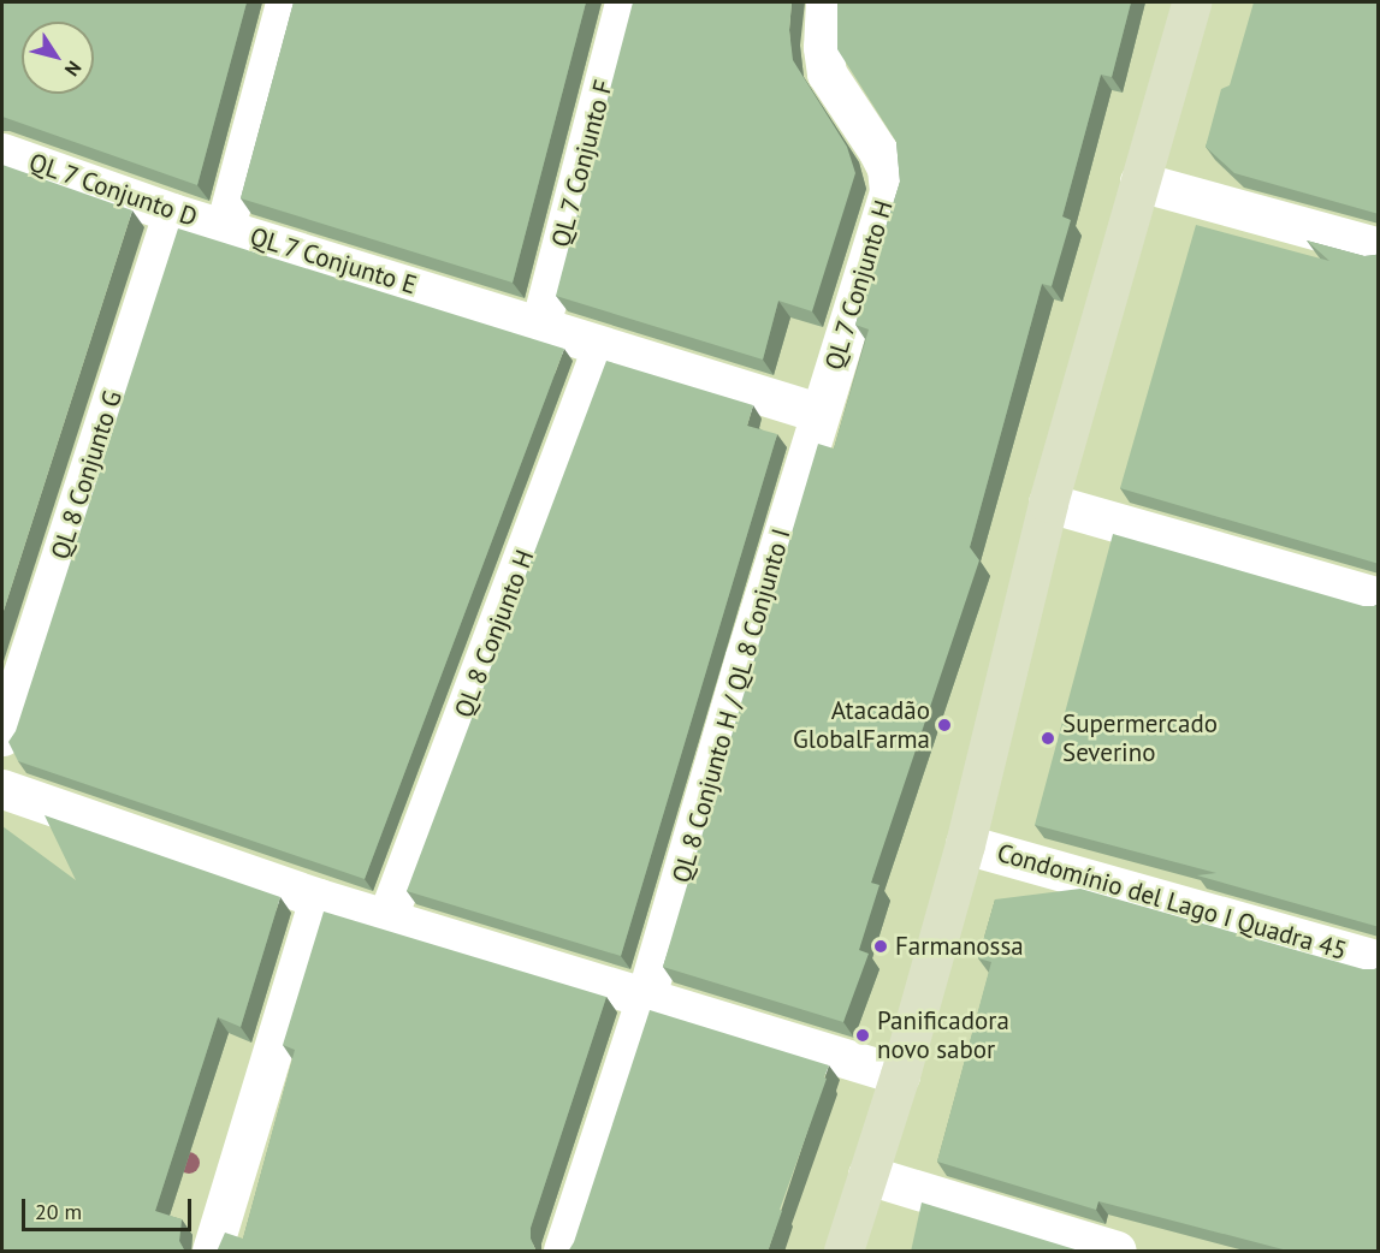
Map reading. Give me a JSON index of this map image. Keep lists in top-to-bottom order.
{
  "streets": {
    "street": [
      "QL 7 Conjunto F",
      "QL 7 Conjunto D",
      "QL 7 Conjunto E",
      "QL 7 Conjunto H",
      "QL 8 Conjunto G",
      "QL 8 Conjunto H",
      "QL 8 Conjunto H / QL 8 Conjunto I",
      "Condomínio del Lago I Quadra 45"
    ]
  },
  "crossings": [
    ["QL 7 Conjunto F", "QL 7 Conjunto E"],
    ["QL 7 Conjunto D", "QL 7 Conjunto E"],
    ["QL 7 Conjunto D", "QL 8 Conjunto G"],
    ["QL 7 Conjunto H", "QL 8 Conjunto H / QL 8 Conjunto I"]
  ],
  "places": [
    "Atacadão GlobalFarma",
    "Supermercado Severino",
    "Farmanossa",
    "Panificadora novo sabor"
  ],
  "scale_bar": "20 m",
  "north": "bottom right"
}
